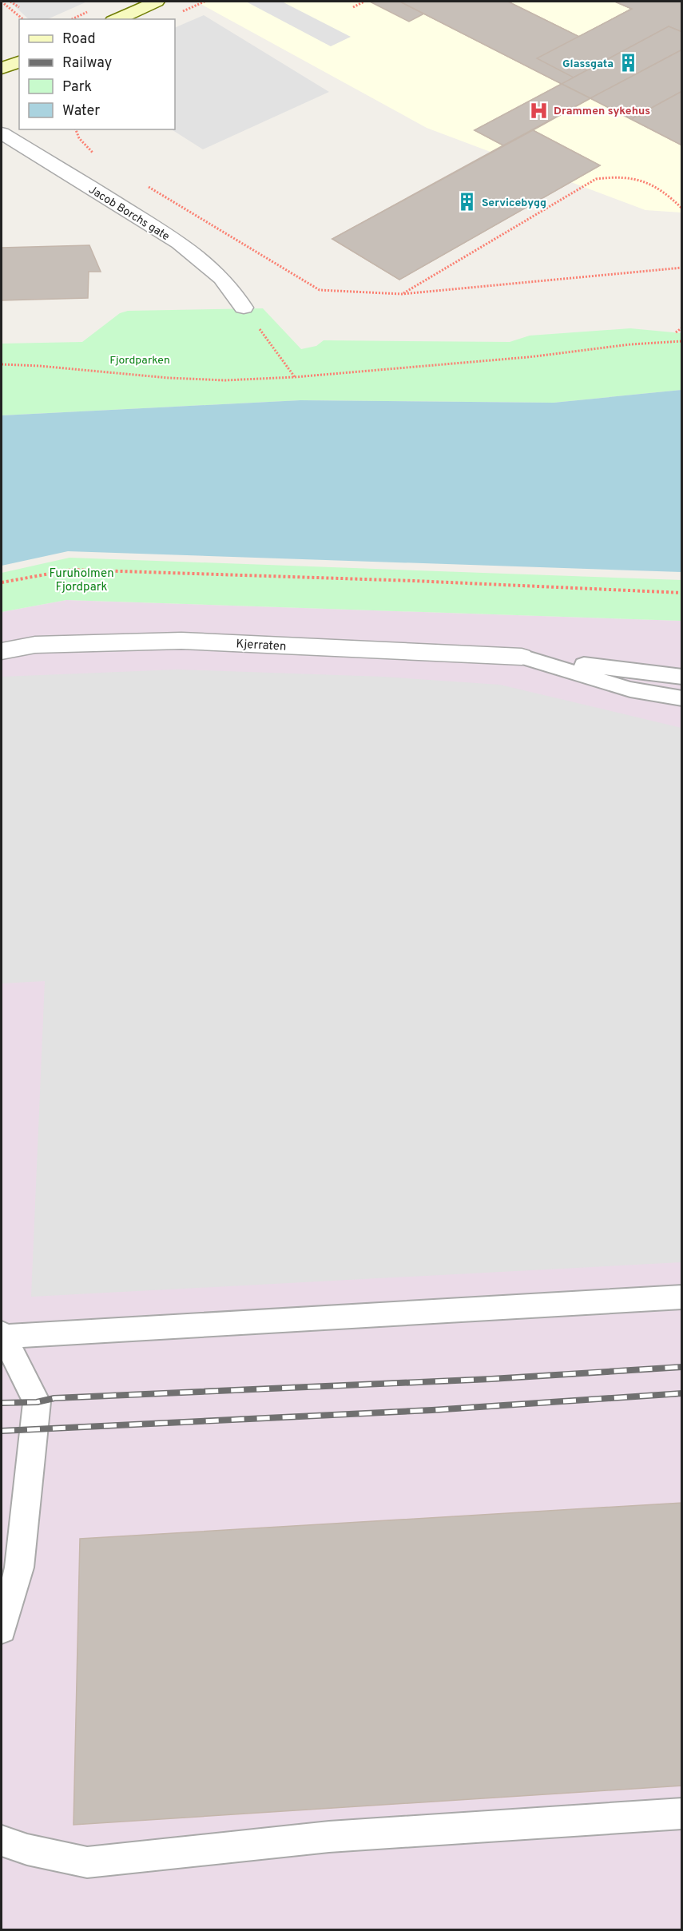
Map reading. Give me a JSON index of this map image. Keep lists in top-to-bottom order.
{
  "streets": {
    "street": ["Jacob Borchs gate", "Kjerraten"]
  },
  "parks": ["Fjordparken", "Furuholmen Fjordpark"],
  "places": {
    "building": ["Glassgata", "Servicebygg"],
    "hospital": ["Drammen sykehus"]
  },
  "legend": [
    "Road",
    "Railway",
    "Park",
    "Water"
  ]
}
